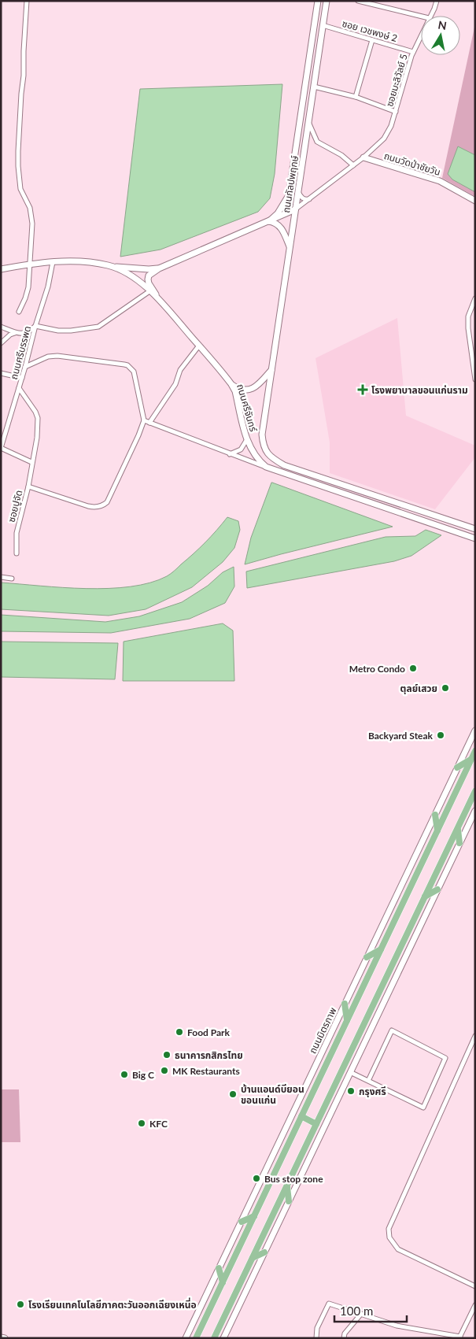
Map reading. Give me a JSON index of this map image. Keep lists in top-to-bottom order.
{
  "streets": {
    "main road": [
      "ถนนวัดป่าชัยวัน",
      "ถนนกัลปพฤกษ์",
      "ถนนศรีจันทร์",
      "ถนนมิตรภาพ"
    ],
    "street": [
      "ซอย เวชพงษ์ 2",
      "ซอยมะลิวัลย์ 5",
      "ถนนศรีบรรพด",
      "ซอยปูจัด"
    ]
  },
  "crossings": [
    ["ซอย เวชพงษ์ 2", "ซอยมะลิวัลย์ 5"],
    ["ซอย เวชพงษ์ 2", "ถนนกัลปพฤกษ์"],
    ["ซอยมะลิวัลย์ 5", "ถนนวัดป่าชัยวัน"],
    ["ซอยมะลิวัลย์ 5", "ถนนกัลปพฤกษ์"],
    ["ถนนศรีบรรพด", "ถนนศรีจันทร์"],
    ["ถนนศรีบรรพด", "ซอยปูจัด"]
  ],
  "places": {
    "health": ["โรงพยาบาลขอนแก่นราม"],
    "other": [
      "Metro Condo",
      "ตุลย์เสวย",
      "Backyard Steak",
      "Food Park",
      "ธนาคารกสิกรไทย",
      "MK Restaurants",
      "Big C",
      "กรุงศรี",
      "บ้านแอนด์บียอน ขอนแก่น",
      "KFC",
      "Bus stop zone",
      "โรงเรียนเทคโนโลยีภาคตะวันออกเฉียงเหนี่อ"
    ]
  },
  "scale_bar": "100 m",
  "north": "top"
}
